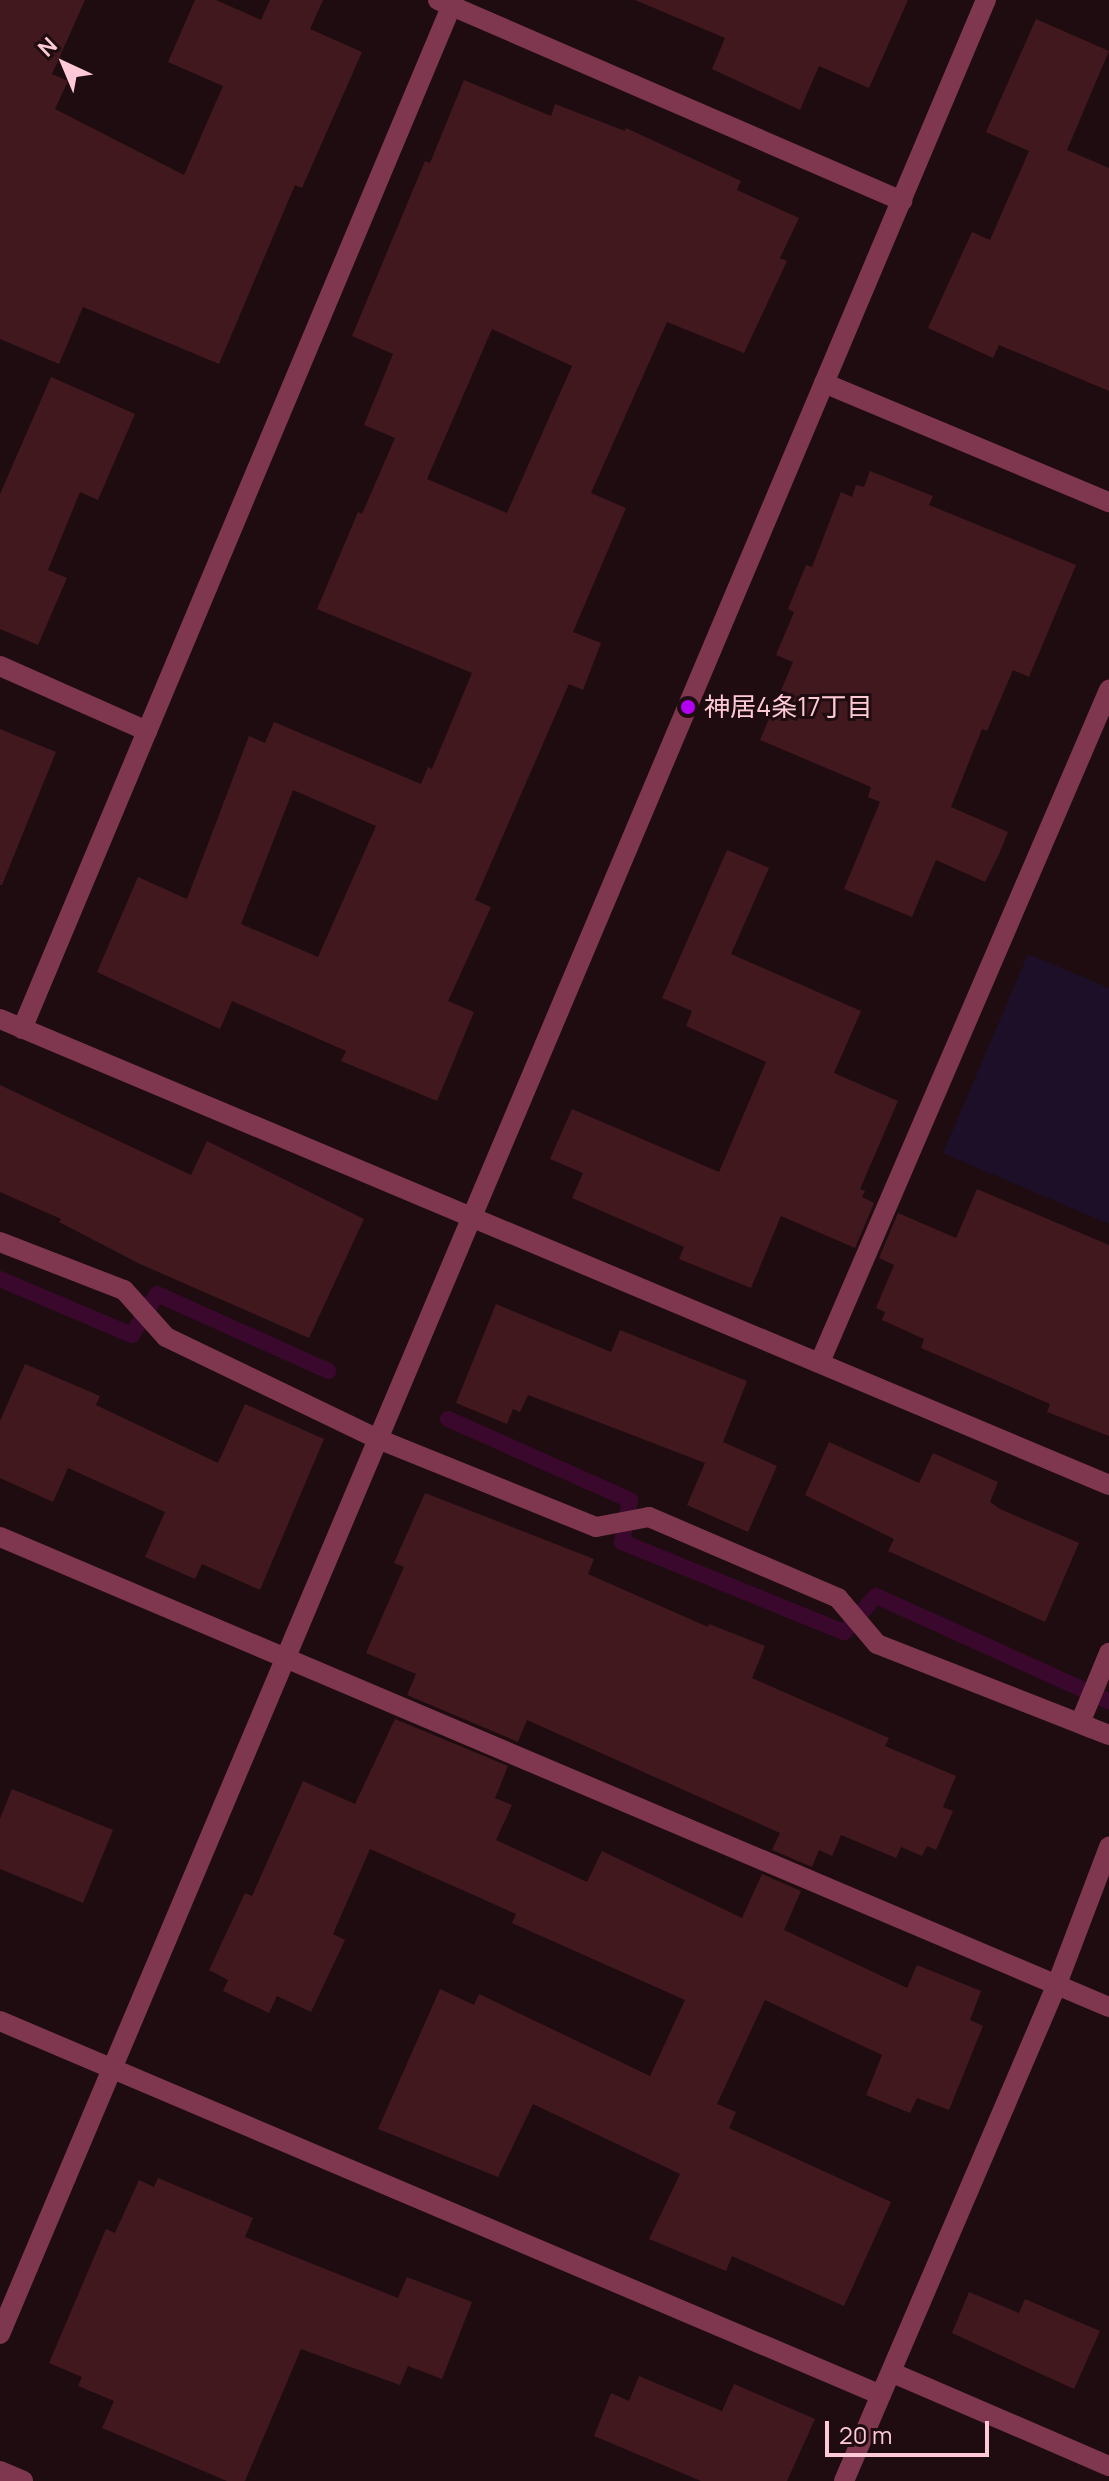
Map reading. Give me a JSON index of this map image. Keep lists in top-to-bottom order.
{
  "places": ["神居4条17丁目"],
  "scale_bar": "20 m",
  "north": "top left"
}
